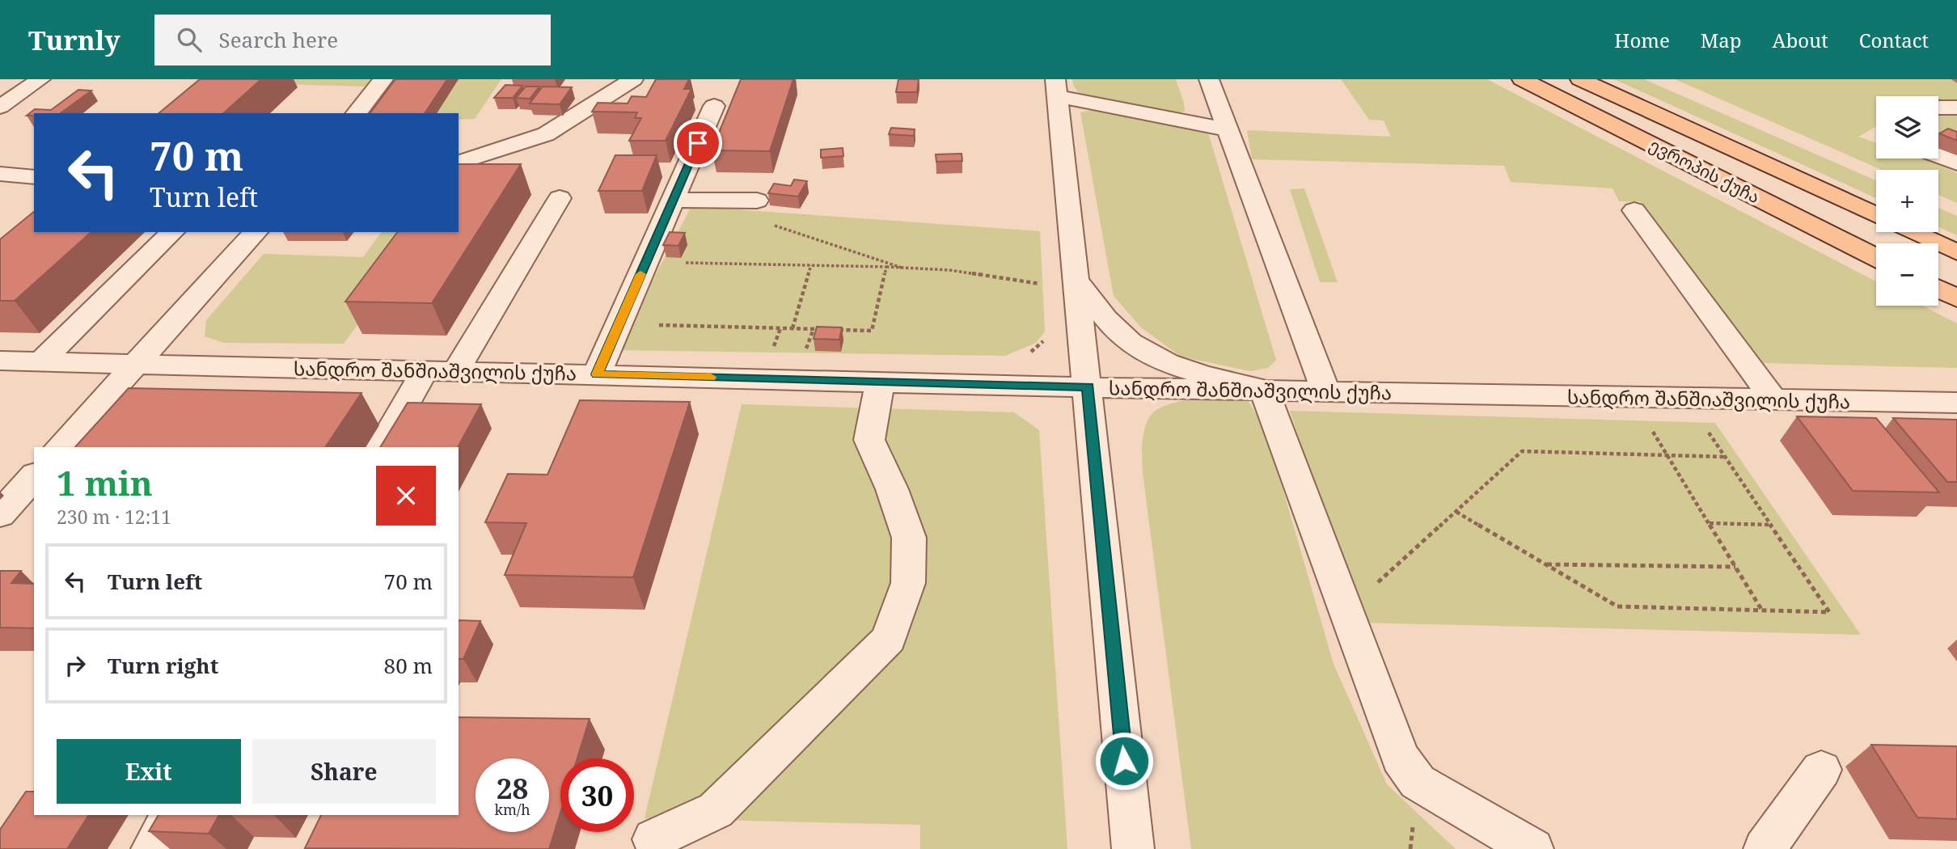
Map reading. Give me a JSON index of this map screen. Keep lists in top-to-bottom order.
{
  "streets": {
    "main road": ["ევროპის ქუჩა"],
    "street": ["სანდრო შანშიაშვილის ქუჩა"]
  },
  "page": {
    "header": "Turnly",
    "search": "Search here",
    "nav": [
      "Home",
      "Map",
      "About",
      "Contact"
    ],
    "map_buttons": ["+", "−"],
    "turn": ["70 m", "Turn left"],
    "heading": ["1 min", "230 m · 12:11"],
    "list": [
      {
        "name": "Turn left",
        "value": "70 m"
      },
      {
        "name": "Turn right",
        "value": "80 m"
      }
    ],
    "buttons": ["Exit", "Share"],
    "speed": "28 km/h",
    "limit": "30"
  }
}
